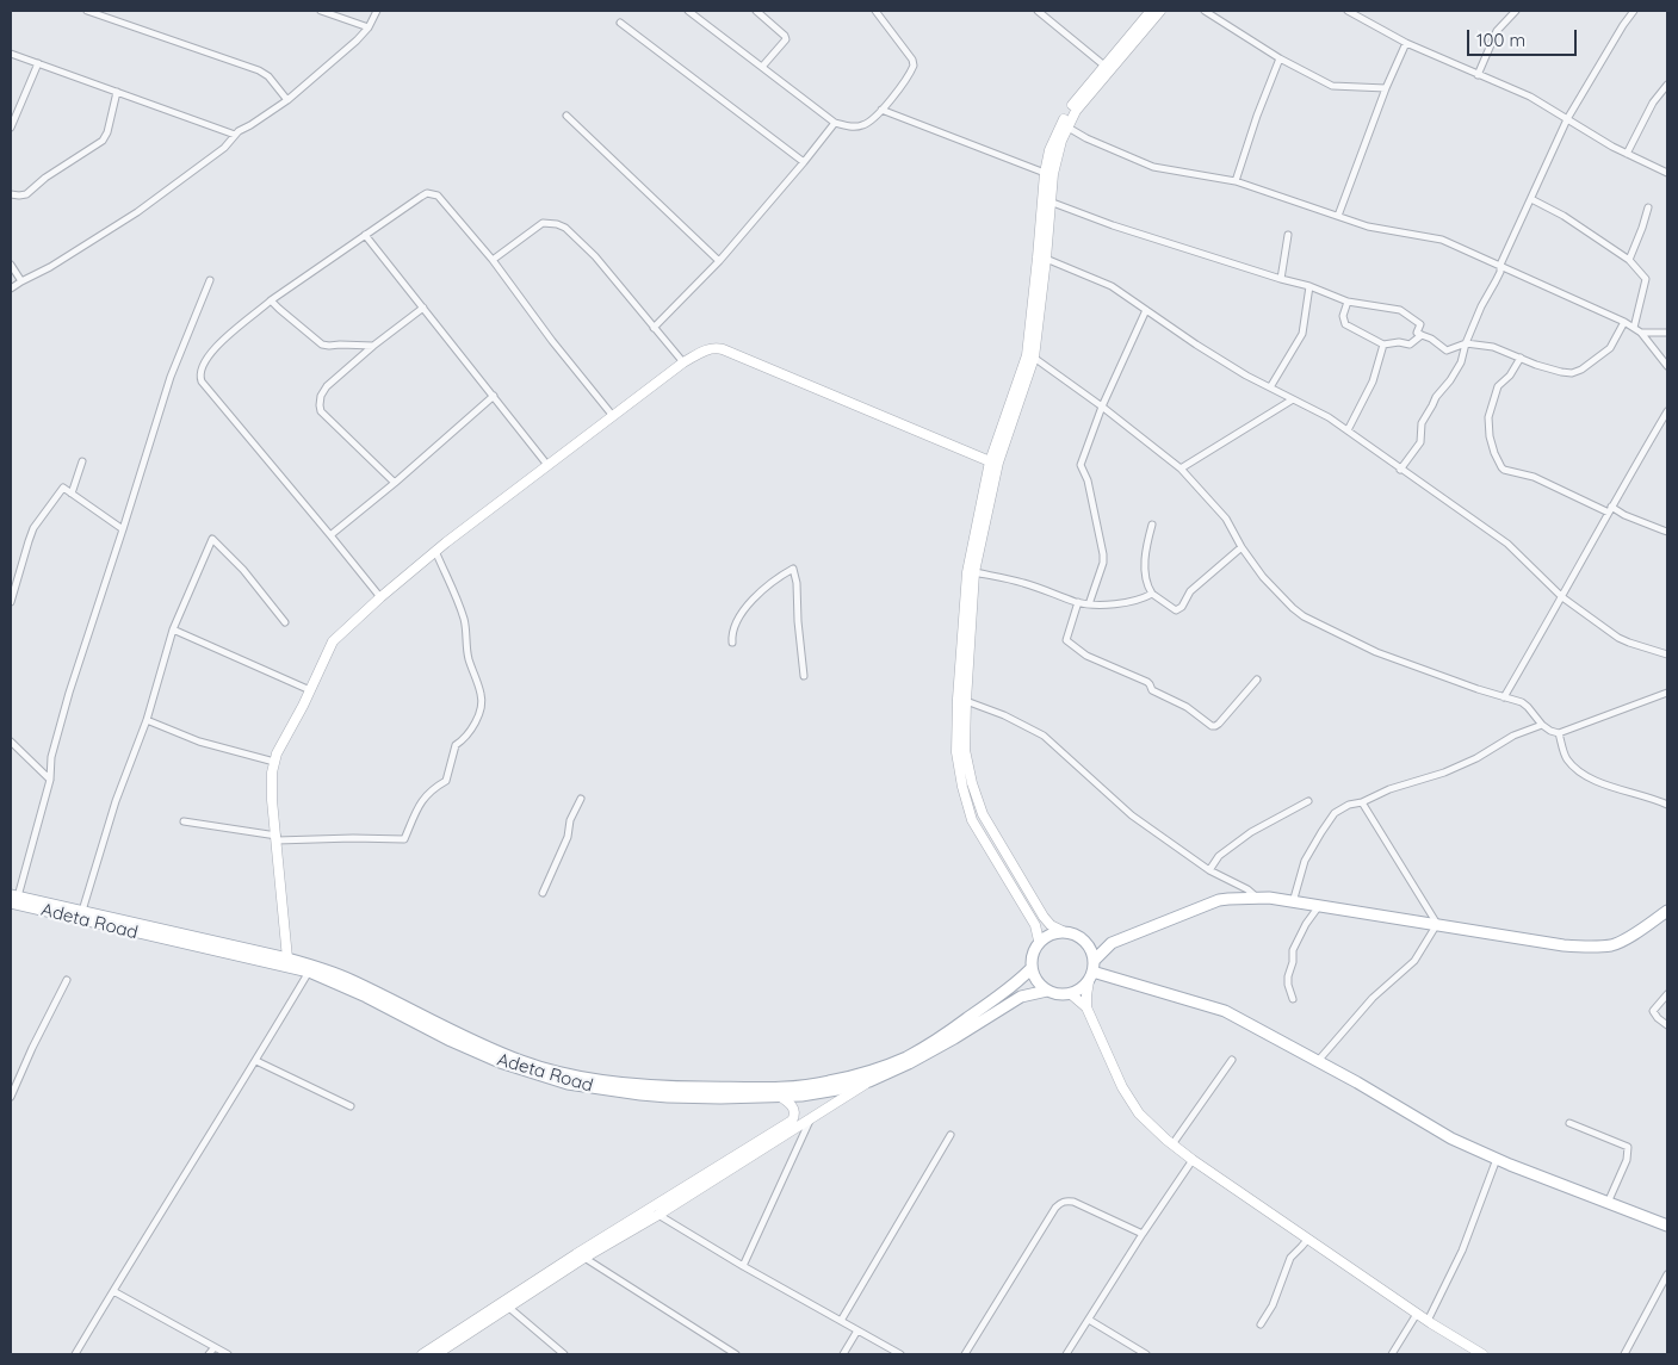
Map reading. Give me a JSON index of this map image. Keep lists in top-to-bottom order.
{
  "streets": {
    "main road": ["Adeta Road"]
  },
  "scale_bar": "100 m"
}
